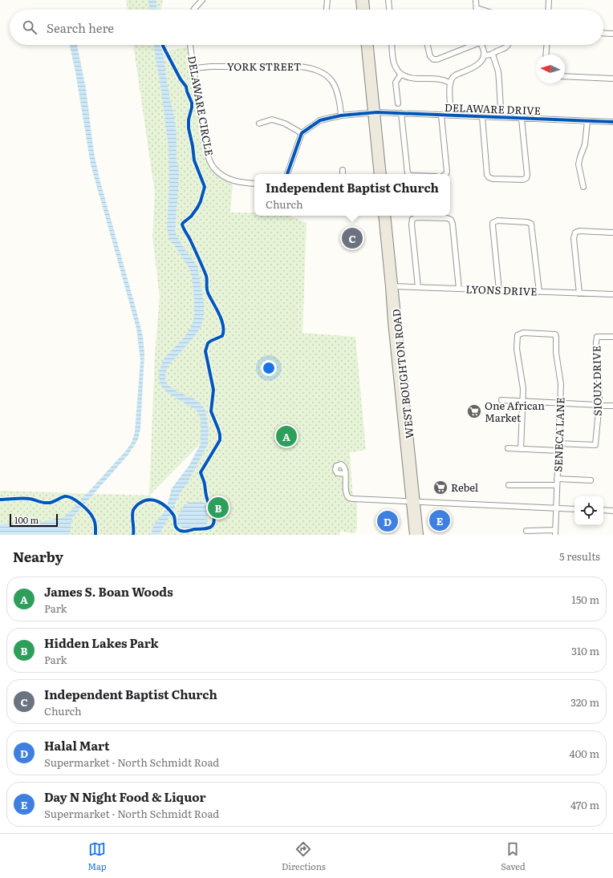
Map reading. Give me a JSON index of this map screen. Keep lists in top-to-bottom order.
{
  "streets": {
    "main road": ["WEST BOUGHTON ROAD"],
    "street": [
      "YORK STREET",
      "DELAWARE CIRCLE",
      "DELAWARE DRIVE",
      "LYONS DRIVE",
      "SIOUX DRIVE",
      "SENECA LANE"
    ]
  },
  "crossings": [
    ["YORK STREET", "DELAWARE CIRCLE"],
    ["LYONS DRIVE", "WEST BOUGHTON ROAD"],
    ["SIOUX DRIVE", "SENECA LANE"]
  ],
  "places": {
    "supermarket": ["One African Market", "Rebel"]
  },
  "scale_bar": "100 m",
  "north": "left",
  "page": {
    "search": "Search here",
    "popup": ["Independent Baptist Church", "Church"],
    "pins": [
      "C",
      "A",
      "B",
      "E",
      "D"
    ],
    "scale": "100 m",
    "heading": ["Nearby", "5 results"],
    "list": [
      {
        "mark": "A",
        "name": "James S. Boan Woods",
        "note": "Park",
        "value": "150 m"
      },
      {
        "mark": "B",
        "name": "Hidden Lakes Park",
        "note": "Park",
        "value": "310 m"
      },
      {
        "mark": "C",
        "name": "Independent Baptist Church",
        "note": "Church",
        "value": "320 m"
      },
      {
        "mark": "D",
        "name": "Halal Mart",
        "note": "Supermarket · North Schmidt Road",
        "value": "400 m"
      },
      {
        "mark": "E",
        "name": "Day N Night Food & Liquor",
        "note": "Supermarket · North Schmidt Road",
        "value": "470 m"
      }
    ],
    "nav": ["Map", "Directions", "Saved"]
  }
}
